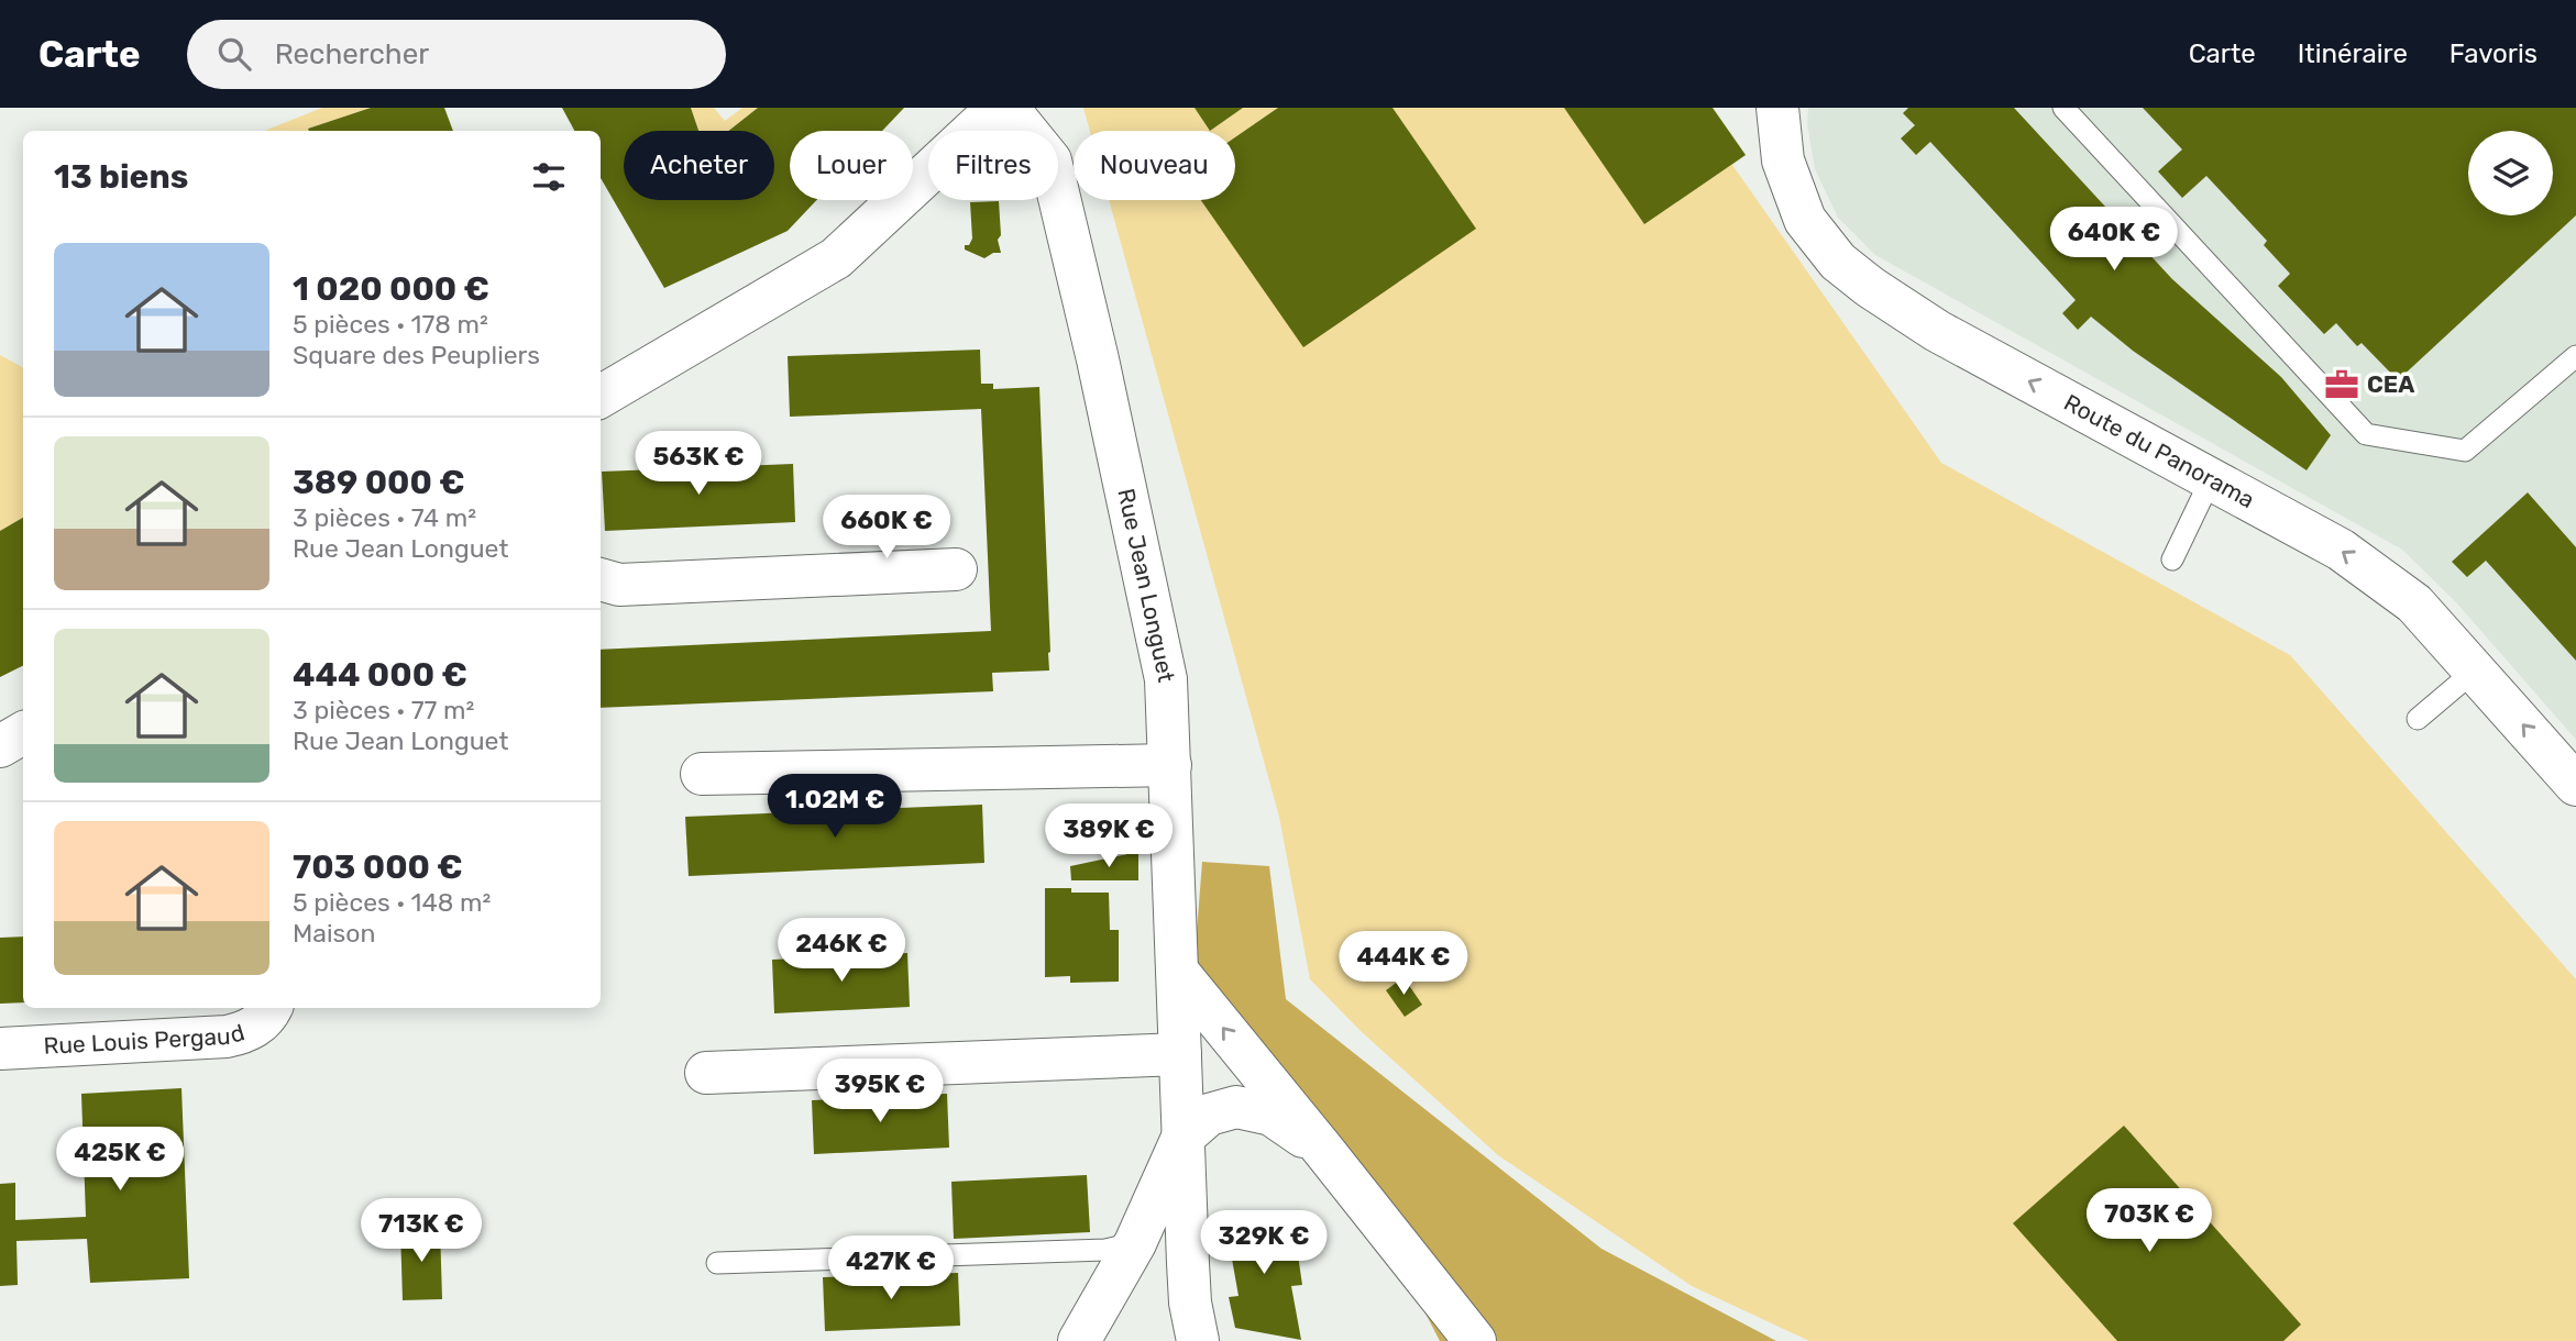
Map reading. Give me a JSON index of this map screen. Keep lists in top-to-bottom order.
{
  "streets": {
    "street": ["Route du Panorama", "Rue Jean Longuet", "Rue Louis Pergaud"]
  },
  "one_way": ["Route du Panorama"],
  "places": {
    "office": ["CEA"]
  },
  "page": {
    "header": "Carte",
    "search": "Rechercher",
    "nav": ["Carte", "Itinéraire", "Favoris"],
    "chip": [
      "Acheter",
      "Louer",
      "Filtres",
      "Nouveau"
    ],
    "heading": "13 biens",
    "price": [
      "640K €",
      "563K €",
      "660K €",
      "1.02M €",
      "389K €",
      "246K €",
      "444K €",
      "395K €",
      "425K €",
      "703K €",
      "713K €",
      "329K €",
      "427K €"
    ],
    "list": [
      {
        "name": "1 020 000 €",
        "note": "5 pièces · 178 m² · Square des Peupliers"
      },
      {
        "name": "389 000 €",
        "note": "3 pièces · 74 m² · Rue Jean Longuet"
      },
      {
        "name": "444 000 €",
        "note": "3 pièces · 77 m² · Rue Jean Longuet"
      },
      {
        "name": "703 000 €",
        "note": "5 pièces · 148 m² · Maison"
      }
    ]
  }
}
